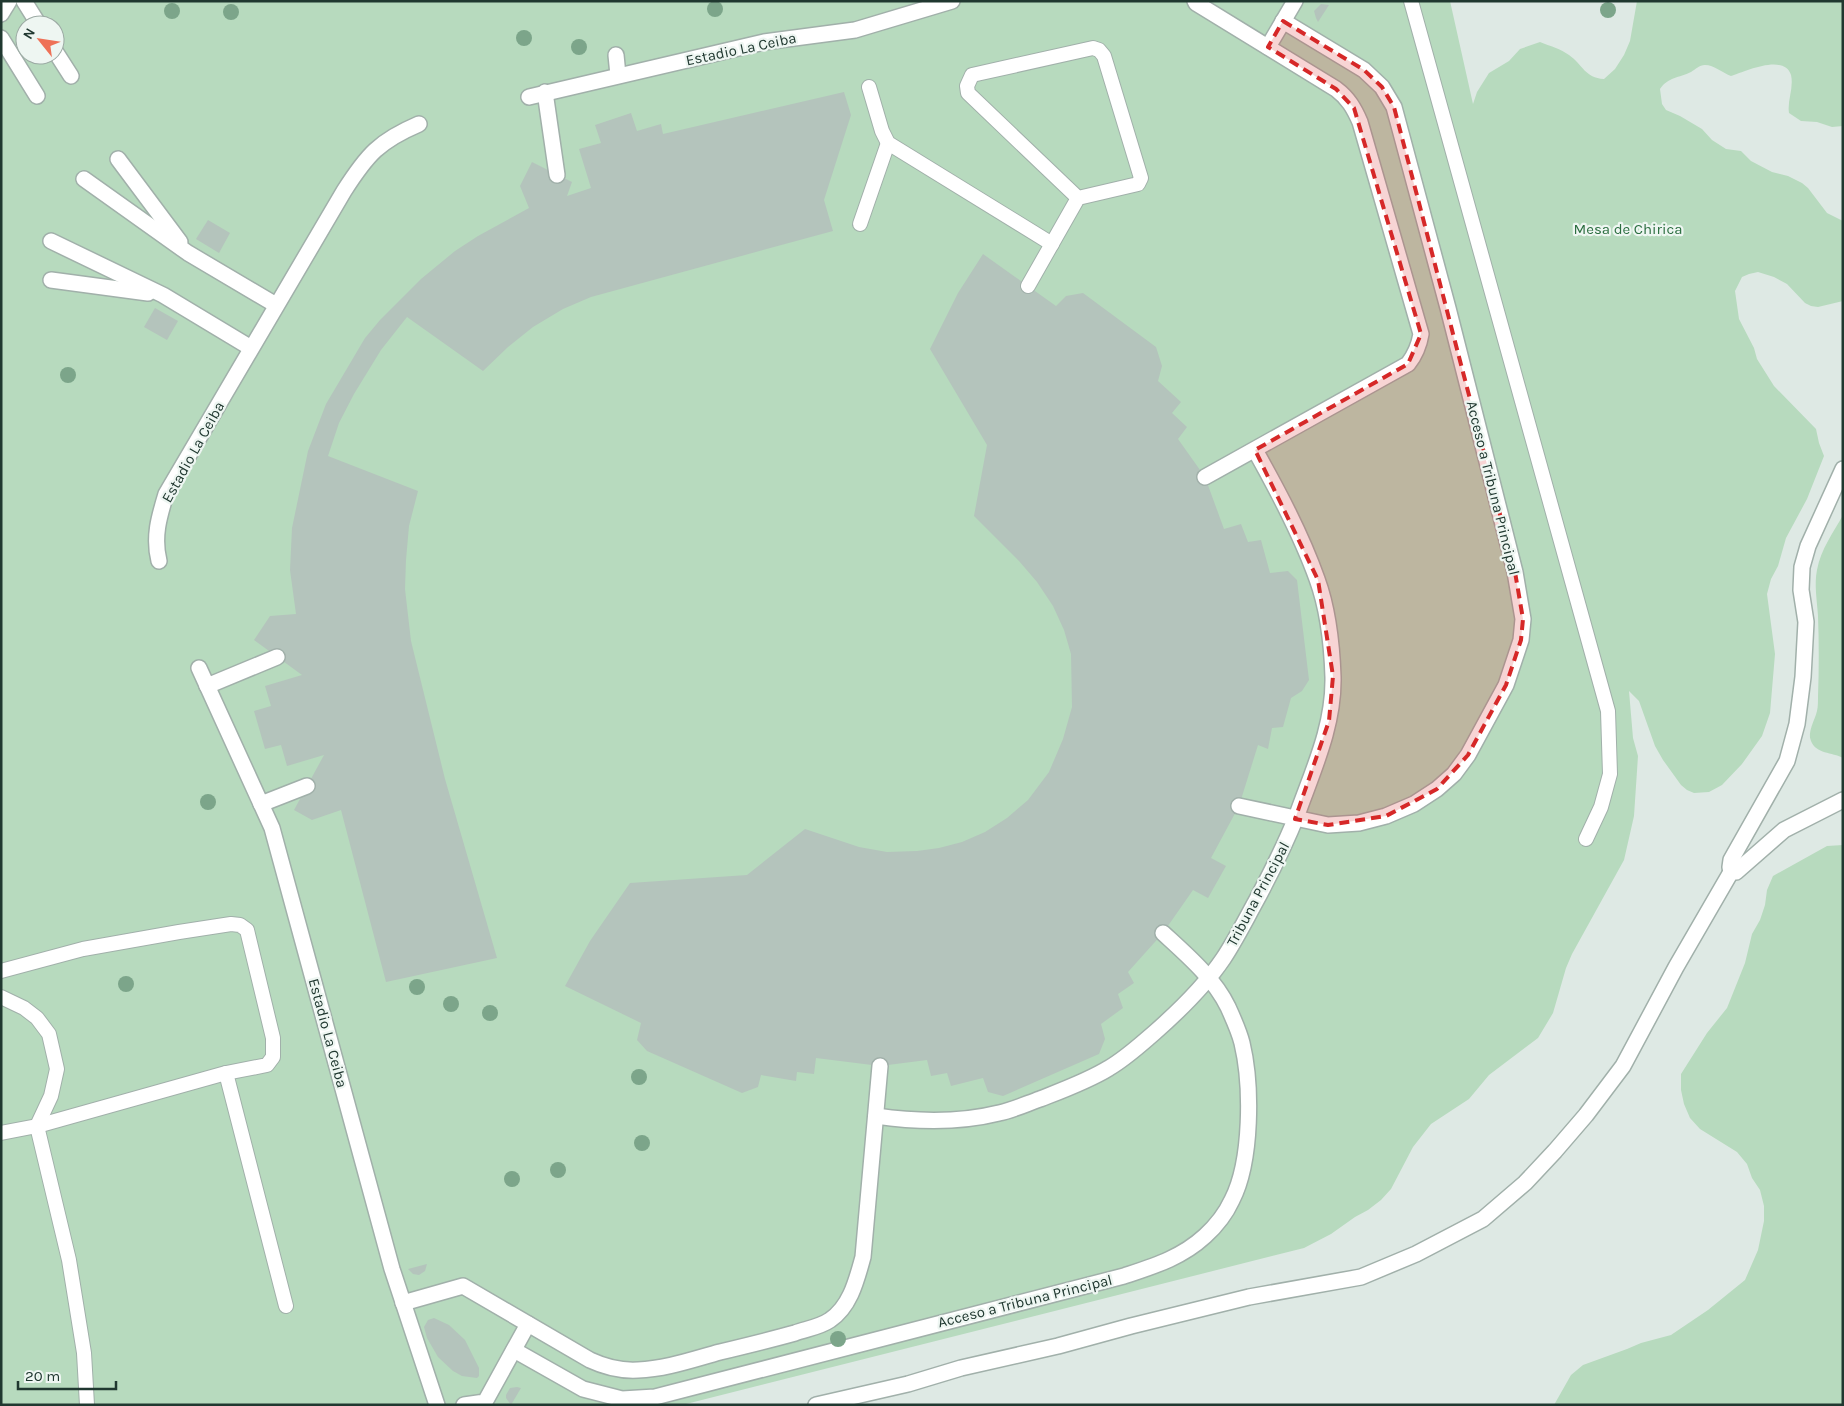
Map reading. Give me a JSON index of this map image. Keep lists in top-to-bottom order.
{
  "streets": {
    "street": ["Estadio La Ceiba", "Acceso a Tribuna Principal", "Tribuna Principal"]
  },
  "crossings": [
    ["Acceso a Tribuna Principal", "Tribuna Principal"]
  ],
  "parks": ["Mesa de Chirica"],
  "scale_bar": "20 m",
  "north": "top left"
}
